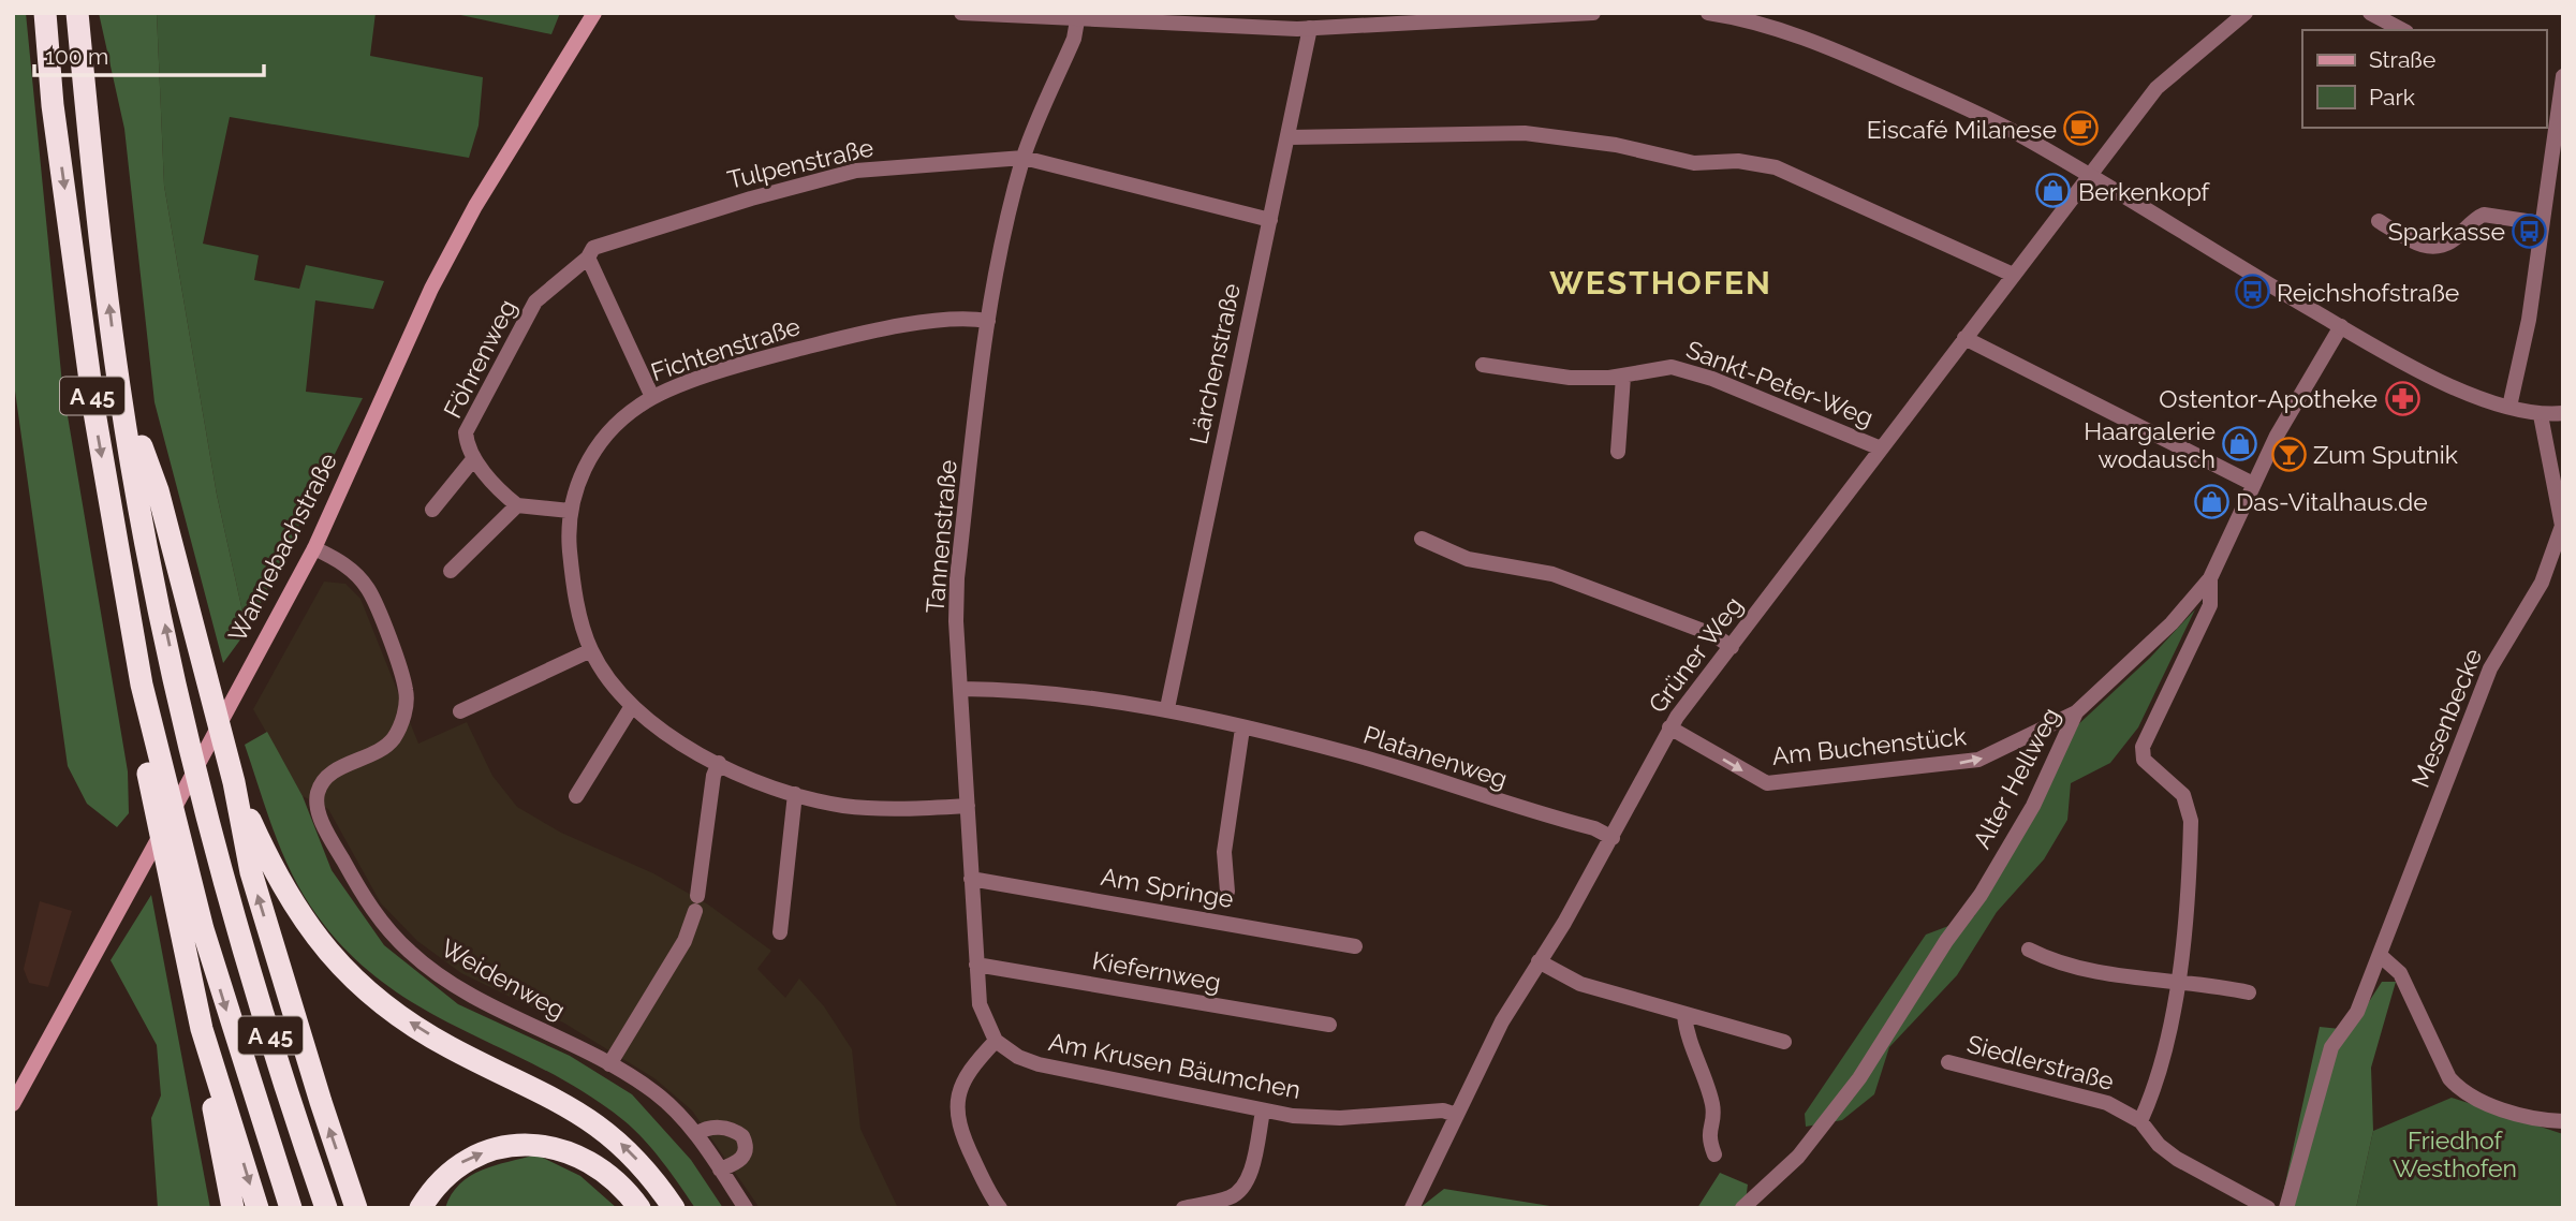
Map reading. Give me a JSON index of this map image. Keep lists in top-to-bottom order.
{
  "streets": {
    "highway": ["A 45"],
    "main road": ["Wannebachstraße"],
    "street": [
      "Tulpenstraße",
      "Fichtenstraße",
      "Föhrenweg",
      "Lärchenstraße",
      "Sankt-Peter-Weg",
      "Tannenstraße",
      "Grüner Weg",
      "Mesenbecke",
      "Am Buchenstück",
      "Platanenweg",
      "Alter Hellweg",
      "Am Springe",
      "Kiefernweg",
      "Weidenweg",
      "Siedlerstraße",
      "Am Krusen Bäumchen"
    ]
  },
  "crossings": [
    ["Tulpenstraße", "Föhrenweg"],
    ["Tulpenstraße", "Lärchenstraße"],
    ["Tulpenstraße", "Tannenstraße"],
    ["Fichtenstraße", "Tannenstraße"],
    ["Lärchenstraße", "Platanenweg"],
    ["Sankt-Peter-Weg", "Grüner Weg"],
    ["Tannenstraße", "Platanenweg"],
    ["Tannenstraße", "Am Springe"],
    ["Tannenstraße", "Kiefernweg"],
    ["Tannenstraße", "Am Krusen Bäumchen"],
    ["Wannebachstraße", "Weidenweg"],
    ["Grüner Weg", "Am Buchenstück"],
    ["Grüner Weg", "Platanenweg"],
    ["Grüner Weg", "Am Krusen Bäumchen"],
    ["Am Buchenstück", "Alter Hellweg"]
  ],
  "one_way": ["Am Buchenstück"],
  "districts": ["WESTHOFEN"],
  "parks": ["Friedhof Westhofen"],
  "places": {
    "cafe": ["Eiscafé Milanese"],
    "shop": ["Berkenkopf", "Haargalerie wodausch", "Das-Vitalhaus.de"],
    "bus stop": ["Sparkasse", "Reichshofstraße"],
    "pharmacy": ["Ostentor-Apotheke"],
    "bar": ["Zum Sputnik"]
  },
  "legend": ["Straße", "Park"],
  "scale_bar": "100 m"
}
